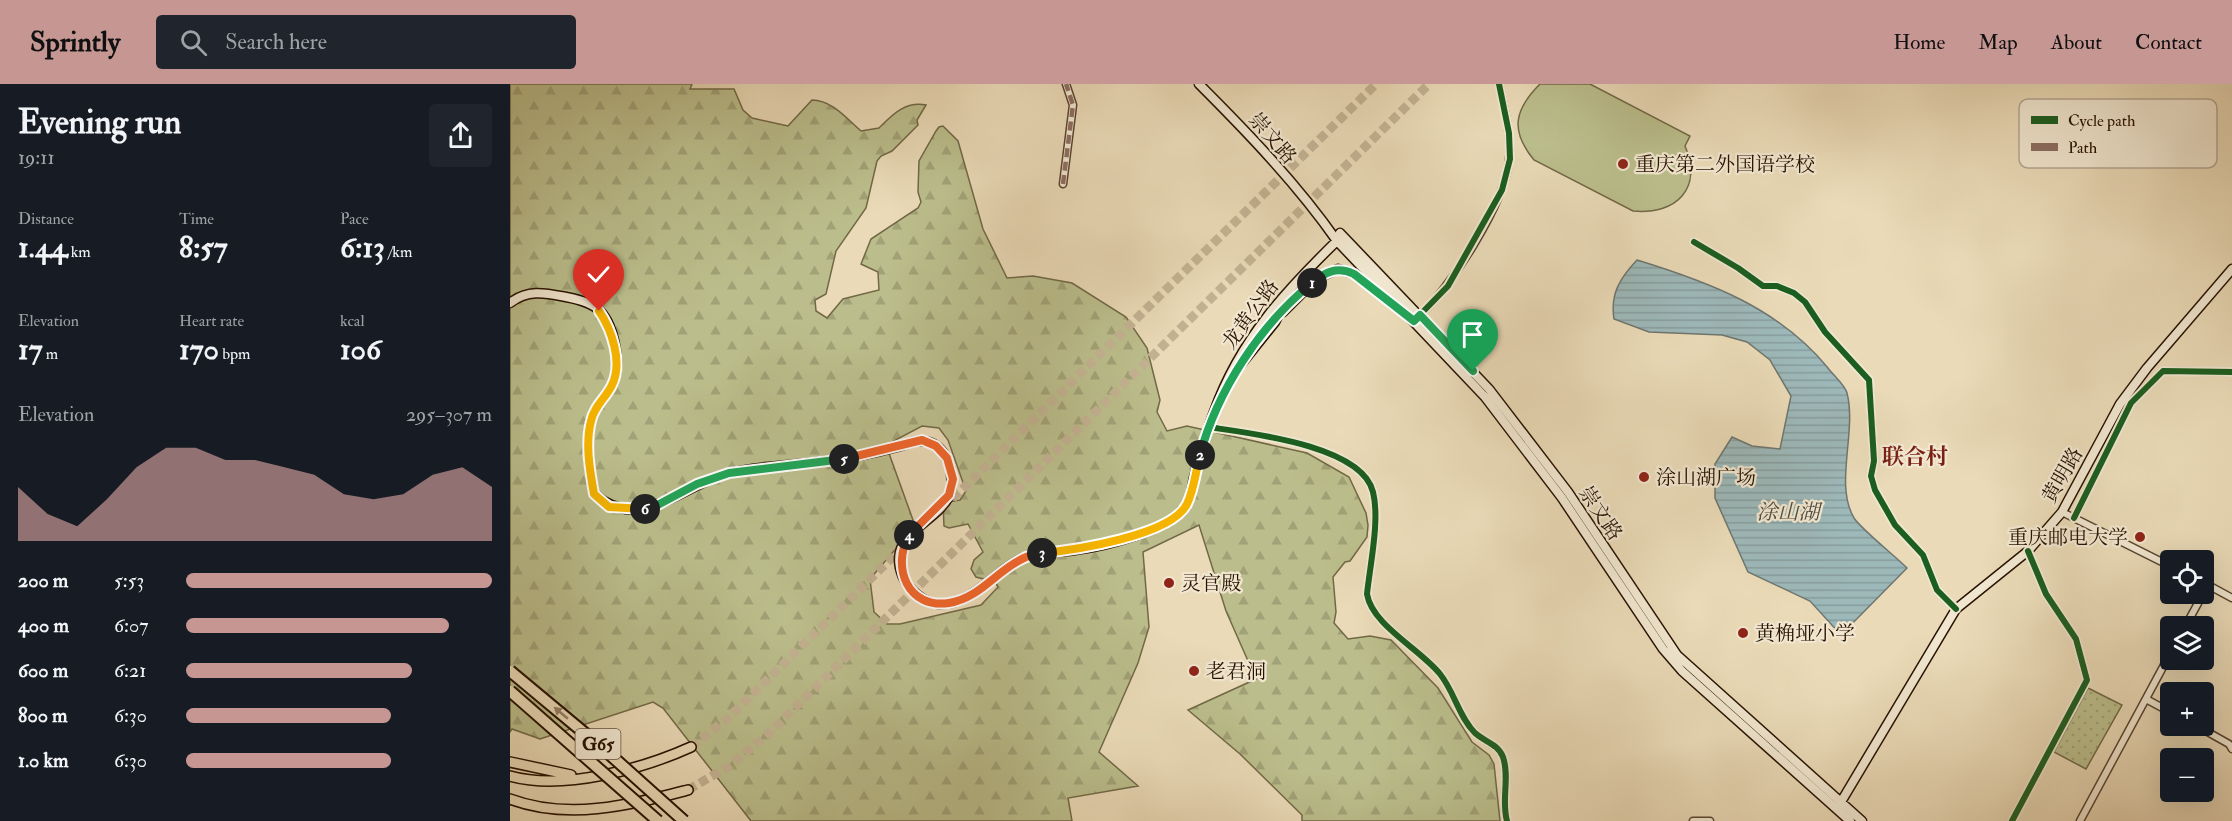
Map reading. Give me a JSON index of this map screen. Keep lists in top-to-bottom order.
{
  "streets": {
    "highway": ["G65"],
    "main road": ["崇文路", "龙黄公路", "黄明路"]
  },
  "crossings": [
    ["崇文路", "龙黄公路"],
    ["崇文路", "黄明路"]
  ],
  "districts": ["联合村"],
  "water": ["涂山湖"],
  "places": [
    "重庆第二外国语学校",
    "涂山湖广场",
    "重庆邮电大学",
    "灵官殿",
    "黄桷垭小学",
    "老君洞"
  ],
  "legend": ["Cycle path", "Path"],
  "page": {
    "header": "Sprintly",
    "search": "Search here",
    "nav": [
      "Home",
      "Map",
      "About",
      "Contact"
    ],
    "heading": ["Evening run", "19:11"],
    "stats": [
      ["Distance", "1.44 km"],
      ["Time", "8:57"],
      ["Pace", "6:13 /km"],
      ["Elevation", "17 m"],
      ["Heart rate", "170 bpm"],
      ["kcal", "106"]
    ],
    "pins": [
      "1",
      "2",
      "5",
      "6",
      "4",
      "3"
    ],
    "chart": ["Elevation", "295–307 m"],
    "map_buttons": ["+", "−"],
    "list": [
      {
        "name": "200 m",
        "note": "5:53"
      },
      {
        "name": "400 m",
        "note": "6:07"
      },
      {
        "name": "600 m",
        "note": "6:21"
      },
      {
        "name": "800 m",
        "note": "6:30"
      },
      {
        "name": "1.0 km",
        "note": "6:30"
      }
    ]
  }
}
